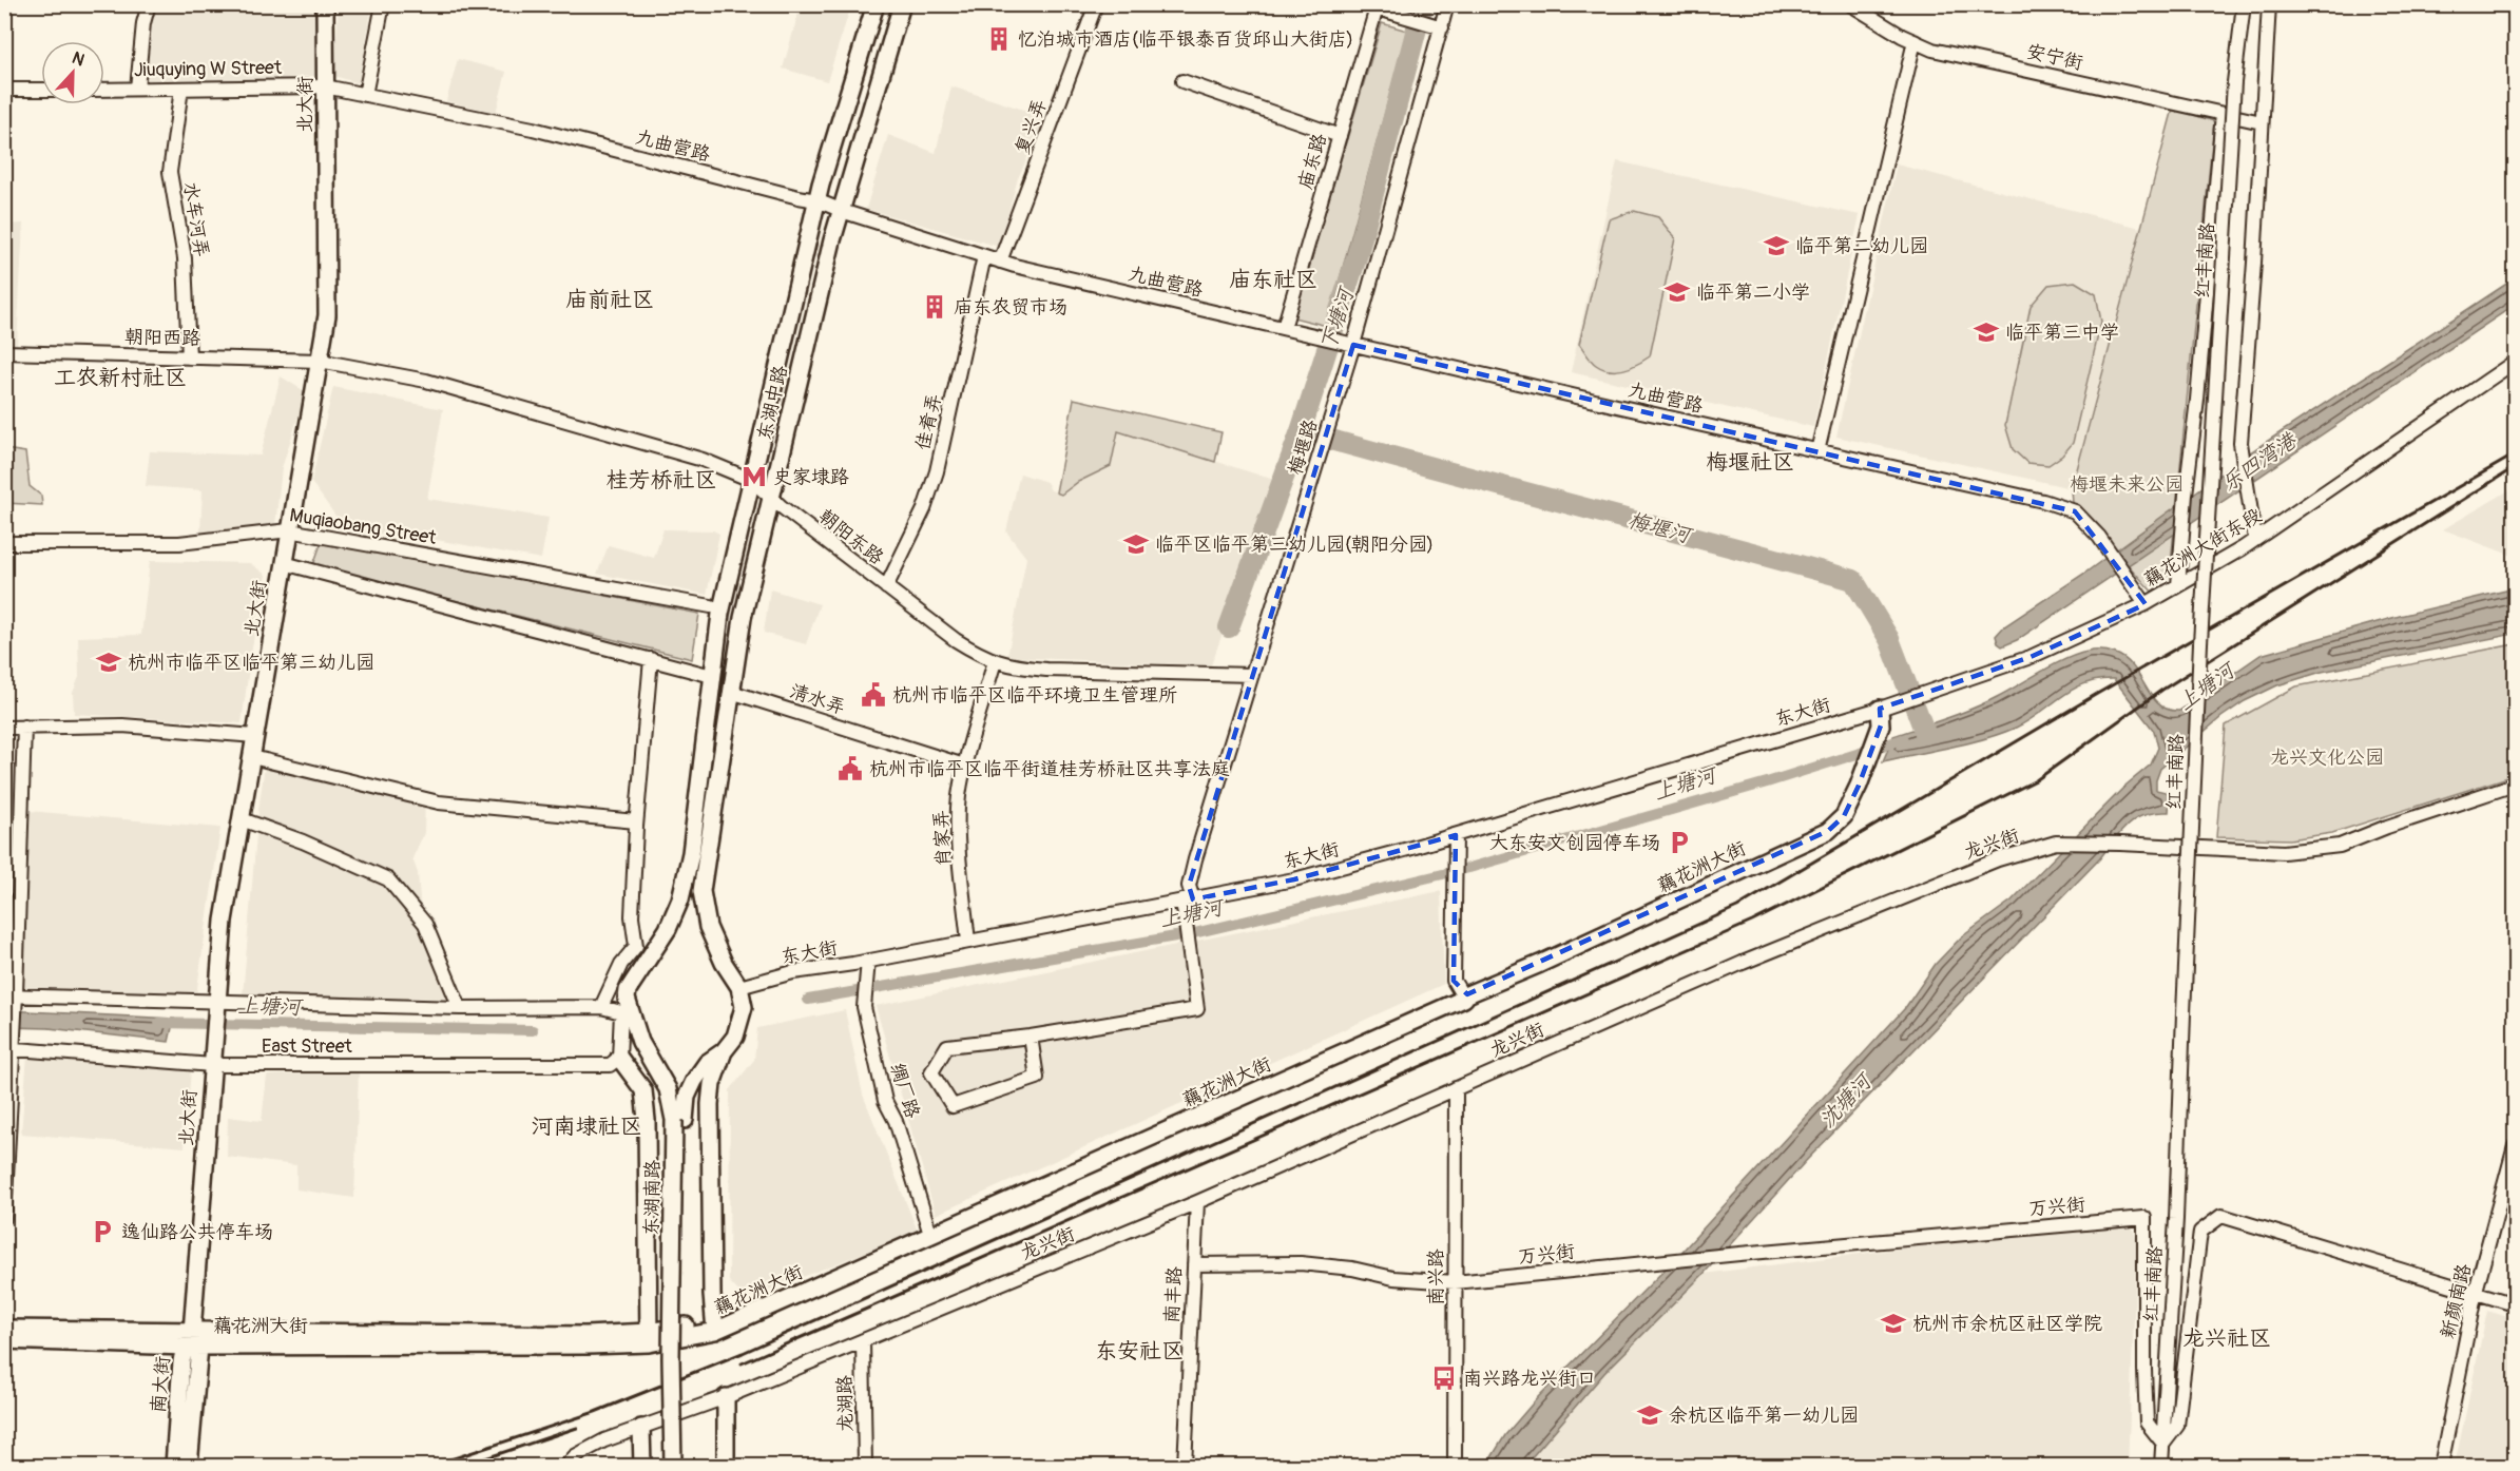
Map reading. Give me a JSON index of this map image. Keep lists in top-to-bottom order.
{
  "streets": {
    "main road": [
      "北大街",
      "东湖中路",
      "藕花洲大街",
      "东湖南路",
      "南大街"
    ],
    "street": [
      "安宁街",
      "Jiuquying W Street",
      "复兴弄",
      "九曲营路",
      "庙东路",
      "水车河弄",
      "红丰南路",
      "朝阳西路",
      "佳肴弄",
      "梅堰路",
      "Muqiaobang Street",
      "朝阳东路",
      "藕花洲大街东段",
      "清水弄",
      "东大街",
      "肖家弄",
      "龙兴街",
      "East Street",
      "绸厂路",
      "万兴街",
      "南兴路",
      "南丰路",
      "新颜南路",
      "龙湖路"
    ]
  },
  "crossings": [
    ["Jiuquying W Street", "北大街"],
    ["Jiuquying W Street", "九曲营路"],
    ["Jiuquying W Street", "水车河弄"],
    ["北大街", "九曲营路"],
    ["北大街", "朝阳西路"],
    ["北大街", "Muqiaobang Street"],
    ["北大街", "朝阳东路"],
    ["北大街", "藕花洲大街"],
    ["北大街", "East Street"],
    ["北大街", "南大街"],
    ["复兴弄", "九曲营路"],
    ["九曲营路", "庙东路"],
    ["九曲营路", "东湖中路"],
    ["九曲营路", "佳肴弄"],
    ["九曲营路", "梅堰路"],
    ["九曲营路", "藕花洲大街东段"],
    ["水车河弄", "朝阳西路"],
    ["红丰南路", "万兴街"],
    ["朝阳西路", "朝阳东路"],
    ["东湖中路", "朝阳东路"],
    ["东湖中路", "清水弄"],
    ["东湖中路", "东大街"],
    ["东湖中路", "东湖南路"],
    ["佳肴弄", "朝阳东路"],
    ["梅堰路", "朝阳东路"],
    ["梅堰路", "东大街"],
    ["朝阳东路", "肖家弄"],
    ["藕花洲大街东段", "东大街"],
    ["藕花洲大街东段", "藕花洲大街"],
    ["清水弄", "肖家弄"],
    ["东大街", "肖家弄"],
    ["东大街", "藕花洲大街"],
    ["东大街", "绸厂路"],
    ["龙兴街", "南兴路"],
    ["龙兴街", "南丰路"],
    ["龙兴街", "龙湖路"],
    ["藕花洲大街", "绸厂路"],
    ["藕花洲大街", "南大街"],
    ["East Street", "东湖南路"],
    ["万兴街", "南兴路"],
    ["万兴街", "南丰路"]
  ],
  "districts": [
    "庙东社区",
    "庙前社区",
    "工农新村社区",
    "梅堰社区",
    "桂芳桥社区",
    "河南埭社区",
    "龙兴社区",
    "东安社区"
  ],
  "water": [
    "下塘河",
    "乐四湾港",
    "梅堰河",
    "上塘河",
    "沈塘河"
  ],
  "parks": ["梅堰未来公园", "龙兴文化公园"],
  "places": {
    "building": ["忆泊城市酒店(临平银泰百货邱山大街店)", "庙东农贸市场"],
    "school or university": [
      "临平第二幼儿园",
      "临平第二小学",
      "临平第三中学",
      "临平区临平第三幼儿园(朝阳分园)",
      "杭州市临平区临平第三幼儿园",
      "杭州市余杭区社区学院",
      "余杭区临平第一幼儿园"
    ],
    "metro station": ["史家埭路"],
    "public building": ["杭州市临平区临平环境卫生管理所", "杭州市临平区临平街道桂芳桥社区共享法庭"],
    "parking": ["大东安文创园停车场", "逸仙路公共停车场"],
    "bus stop": ["南兴路龙兴街口"]
  },
  "north": "top"
}
